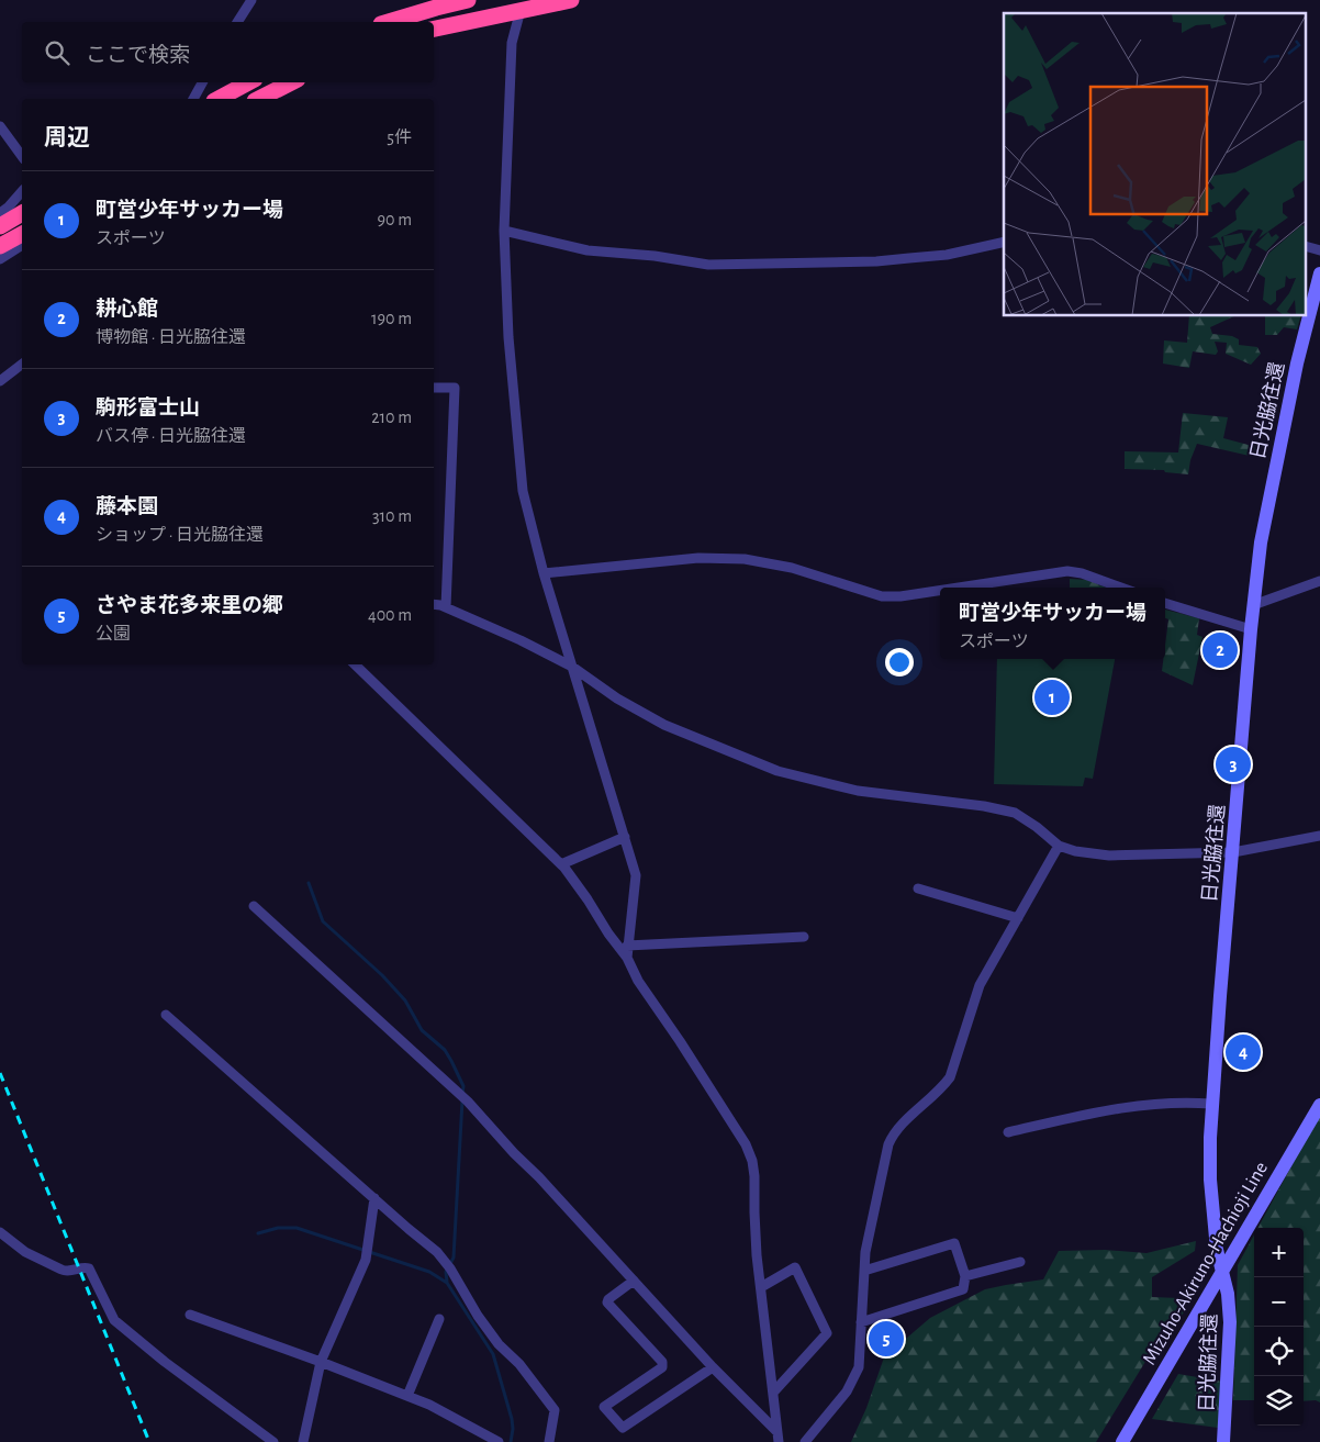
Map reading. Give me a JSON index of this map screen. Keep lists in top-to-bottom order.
{
  "streets": {
    "street": ["日光脇往還", "Mizuho-Akiruno-Hachioji Line"]
  },
  "crossings": [
    ["日光脇往還", "Mizuho-Akiruno-Hachioji Line"]
  ],
  "page": {
    "search": "ここで検索",
    "heading": ["周辺", "5件"],
    "list": [
      {
        "mark": "1",
        "name": "町営少年サッカー場",
        "note": "スポーツ",
        "value": "90 m"
      },
      {
        "mark": "2",
        "name": "耕心館",
        "note": "博物館 · 日光脇往還",
        "value": "190 m"
      },
      {
        "mark": "3",
        "name": "駒形富士山",
        "note": "バス停 · 日光脇往還",
        "value": "210 m"
      },
      {
        "mark": "4",
        "name": "藤本園",
        "note": "ショップ · 日光脇往還",
        "value": "310 m"
      },
      {
        "mark": "5",
        "name": "さやま花多来里の郷",
        "note": "公園",
        "value": "400 m"
      }
    ],
    "popup": ["町営少年サッカー場", "スポーツ"],
    "pins": [
      "2",
      "1",
      "3",
      "4",
      "5"
    ],
    "map_buttons": ["+", "−"]
  }
}
